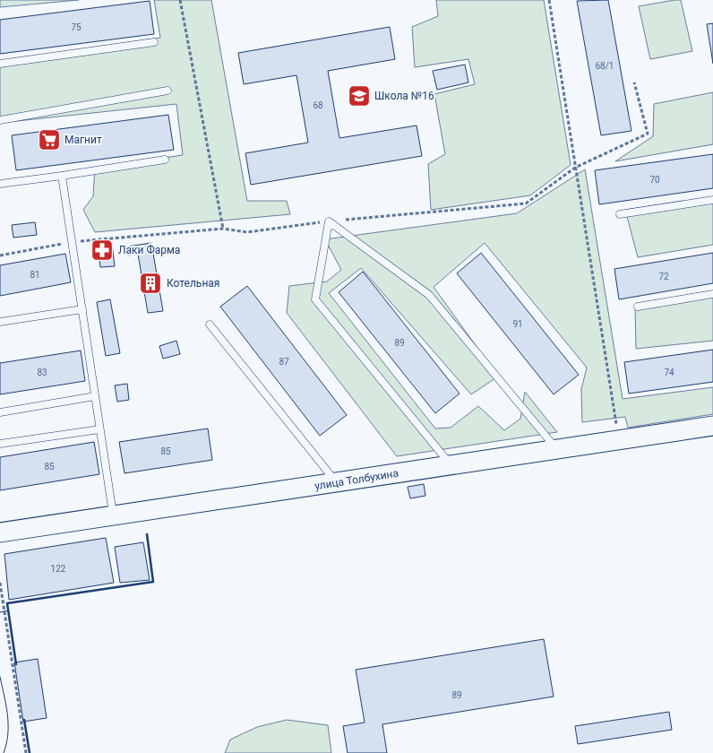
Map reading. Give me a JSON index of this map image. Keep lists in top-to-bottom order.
{
  "streets": {
    "street": ["улица Толбухина"]
  },
  "places": {
    "school or university": ["Школа №16"],
    "supermarket": ["Магнит"],
    "pharmacy": ["Лаки Фарма"],
    "building": ["Котельная"]
  },
  "house_numbers": [
    "75",
    "68/1",
    "68",
    "70",
    "81",
    "72",
    "91",
    "89",
    "87",
    "83",
    "74",
    "85",
    "85",
    "122",
    "89"
  ]
}
